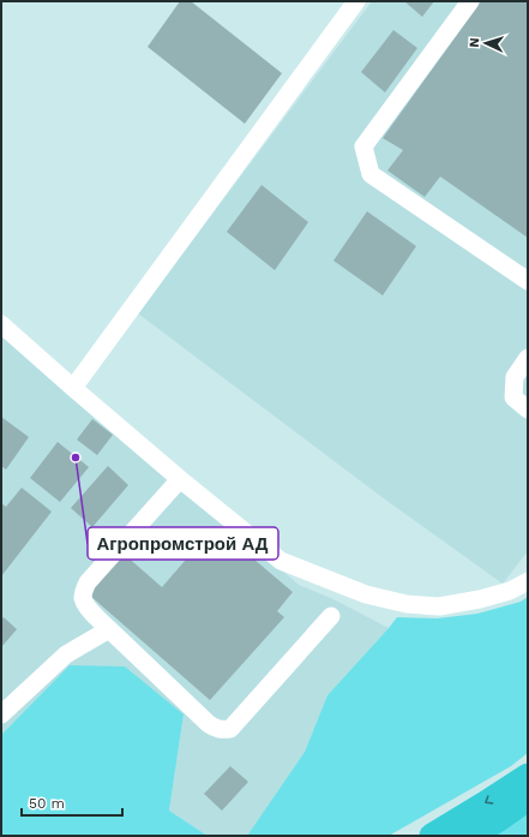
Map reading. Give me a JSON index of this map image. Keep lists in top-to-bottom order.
{
  "places": ["Агропромстрой АД"],
  "scale_bar": "50 m",
  "north": "left"
}
